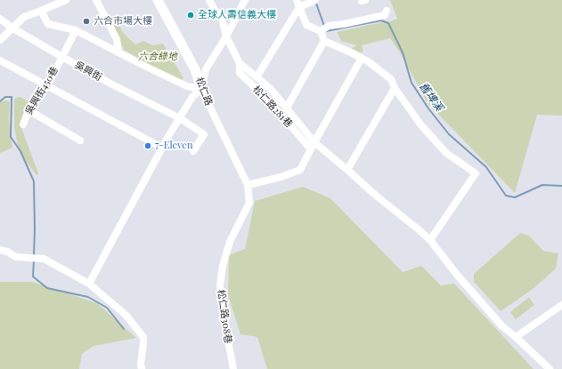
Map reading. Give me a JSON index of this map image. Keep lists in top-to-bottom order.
{
  "streets": {
    "street": [
      "吳興街",
      "吳興街450巷",
      "松仁路",
      "松仁路281巷",
      "松仁路308巷"
    ]
  },
  "crossings": [
    ["吳興街", "吳興街450巷"],
    ["松仁路", "松仁路308巷"]
  ],
  "water": ["舊埤溪"],
  "parks": ["六合綠地"],
  "places": ["全球人壽信義大樓", "六合市場大樓", "7-Eleven"]
}
